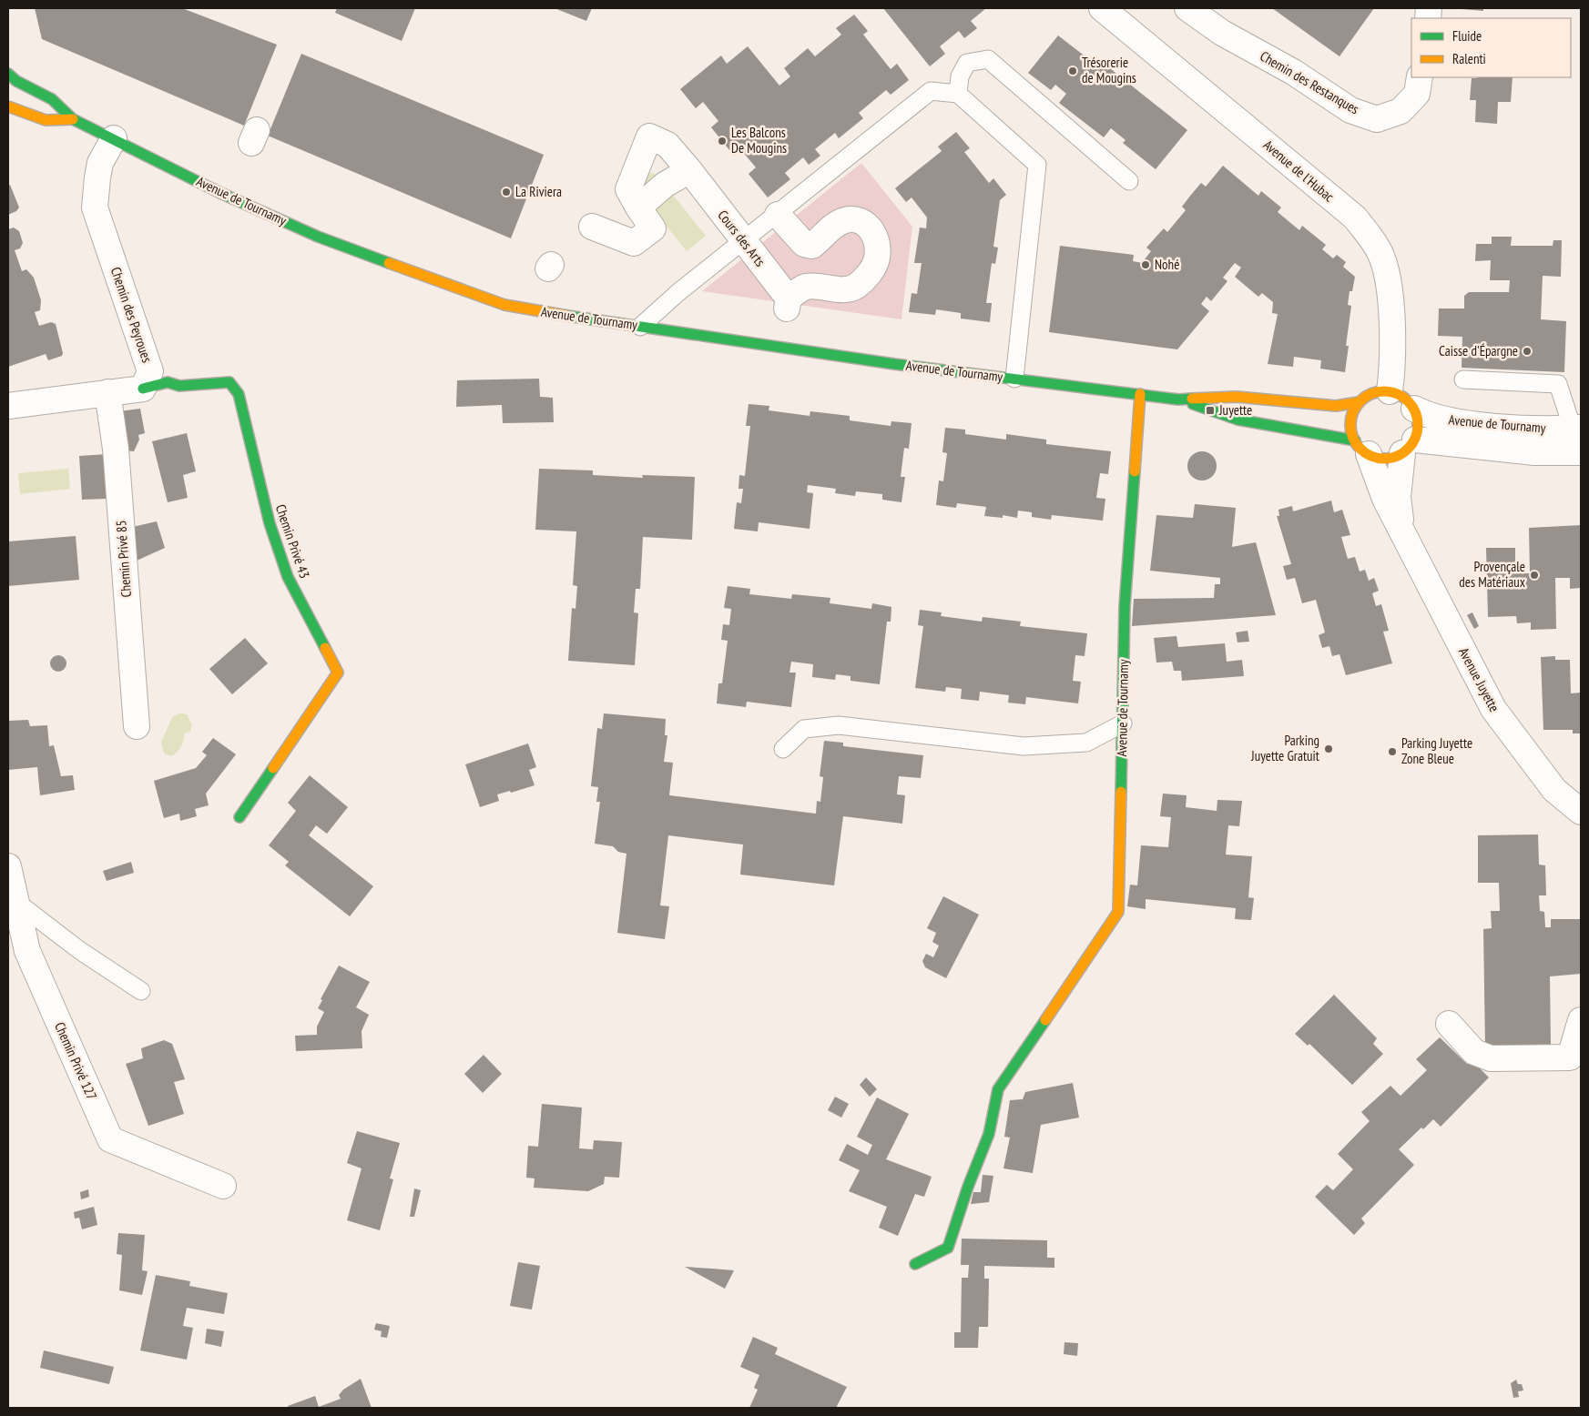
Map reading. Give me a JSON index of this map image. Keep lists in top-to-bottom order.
{
  "streets": {
    "main road": ["Avenue de Tournamy", "Chemin Privé 43"],
    "street": [
      "Chemin des Restanques",
      "Avenue de l'Hubac",
      "Cours des Arts",
      "Chemin des Peyroues",
      "Chemin Privé 85",
      "Avenue Juyette",
      "Chemin Privé 127"
    ]
  },
  "crossings": [
    ["Avenue de l'Hubac", "Avenue de Tournamy"],
    ["Avenue de l'Hubac", "Avenue Juyette"],
    ["Avenue de Tournamy", "Chemin des Peyroues"],
    ["Avenue de Tournamy", "Avenue Juyette"],
    ["Chemin des Peyroues", "Chemin Privé 43"]
  ],
  "places": {
    "other": [
      "Trésorerie de Mougins",
      "Les Balcons De Mougins",
      "La Riviera",
      "Nohé",
      "Caisse d'Épargne",
      "Provençale des Matériaux",
      "Parking Juyette Gratuit",
      "Parking Juyette Zone Bleue"
    ],
    "transit": ["Juyette"]
  },
  "legend": ["Fluide", "Ralenti"]
}
